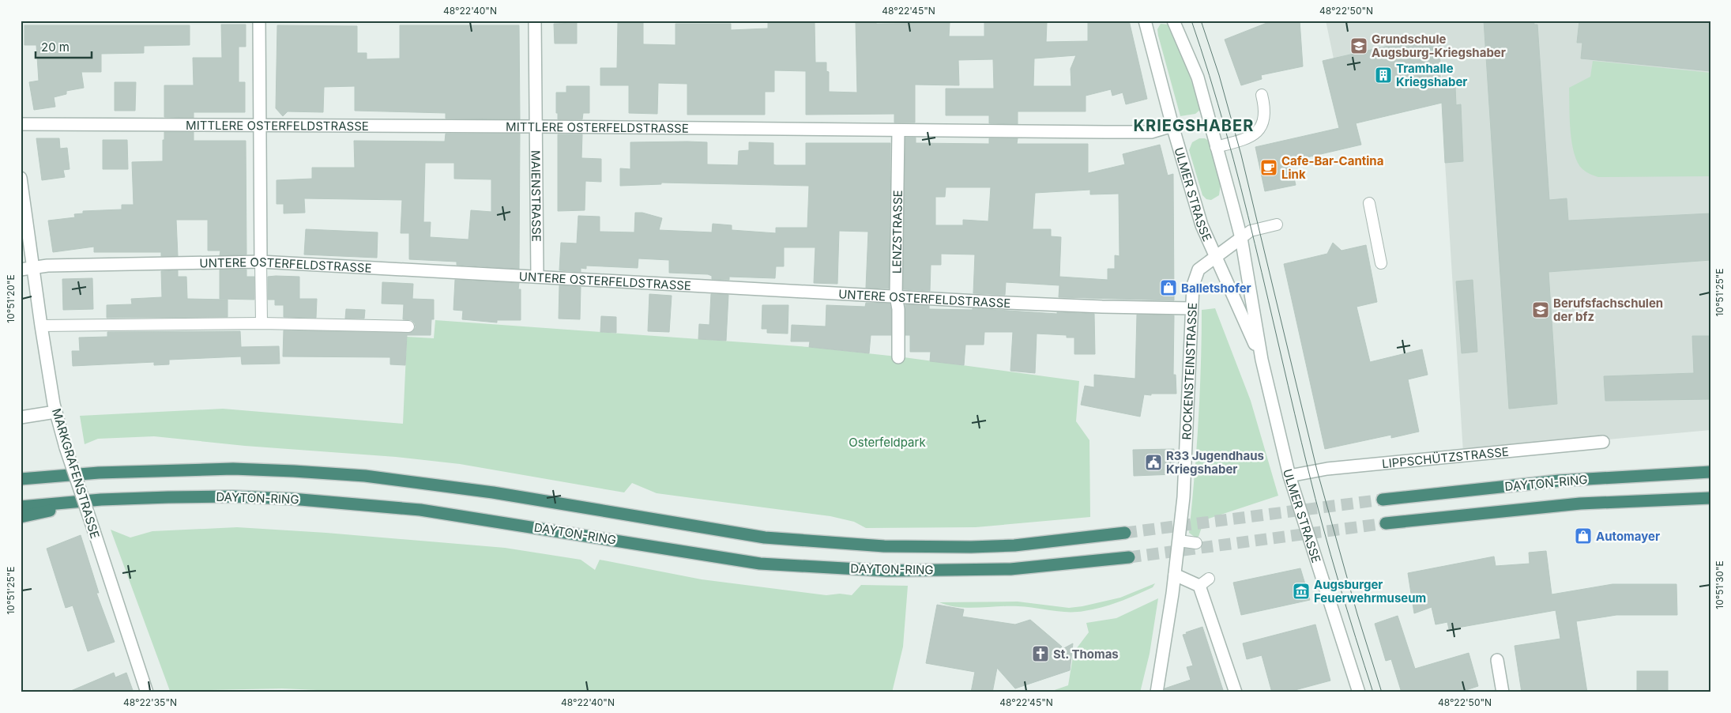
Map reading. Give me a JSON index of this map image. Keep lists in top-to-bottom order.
{
  "streets": {
    "highway": ["DAYTON-RING"],
    "street": [
      "MITTLERE OSTERFELDSTRASSE",
      "ULMER STRASSE",
      "MAIENSTRASSE",
      "LENZSTRASSE",
      "UNTERE OSTERFELDSTRASSE",
      "ROCKENSTEINSTRASSE",
      "LIPPSCHÜTZSTRASSE",
      "MARKGRAFENSTRASSE"
    ]
  },
  "crossings": [
    ["MITTLERE OSTERFELDSTRASSE", "ULMER STRASSE"],
    ["MITTLERE OSTERFELDSTRASSE", "MAIENSTRASSE"],
    ["MITTLERE OSTERFELDSTRASSE", "LENZSTRASSE"],
    ["ULMER STRASSE", "ROCKENSTEINSTRASSE"],
    ["ULMER STRASSE", "LIPPSCHÜTZSTRASSE"],
    ["MAIENSTRASSE", "UNTERE OSTERFELDSTRASSE"],
    ["LENZSTRASSE", "UNTERE OSTERFELDSTRASSE"],
    ["UNTERE OSTERFELDSTRASSE", "ROCKENSTEINSTRASSE"],
    ["UNTERE OSTERFELDSTRASSE", "MARKGRAFENSTRASSE"]
  ],
  "districts": ["KRIEGSHABER"],
  "parks": ["Osterfeldpark"],
  "places": {
    "school or university": ["Grundschule Augsburg-Kriegshaber", "Berufsfachschulen der bfz"],
    "building": ["Tramhalle Kriegshaber"],
    "cafe": ["Cafe-Bar-Cantina Link"],
    "shop": ["Balletshofer", "Automayer"],
    "public building": ["R33 Jugendhaus Kriegshaber"],
    "museum": ["Augsburger Feuerwehrmuseum"],
    "church": ["St. Thomas"]
  },
  "scale_bar": "20 m",
  "coordinates": [
    "48°22'40\"N",
    "48°22'45\"N",
    "48°22'50\"N",
    "10°51'25\"E",
    "10°51'20\"E",
    "10°51'30\"E",
    "48°22'35\"N"
  ]
}
